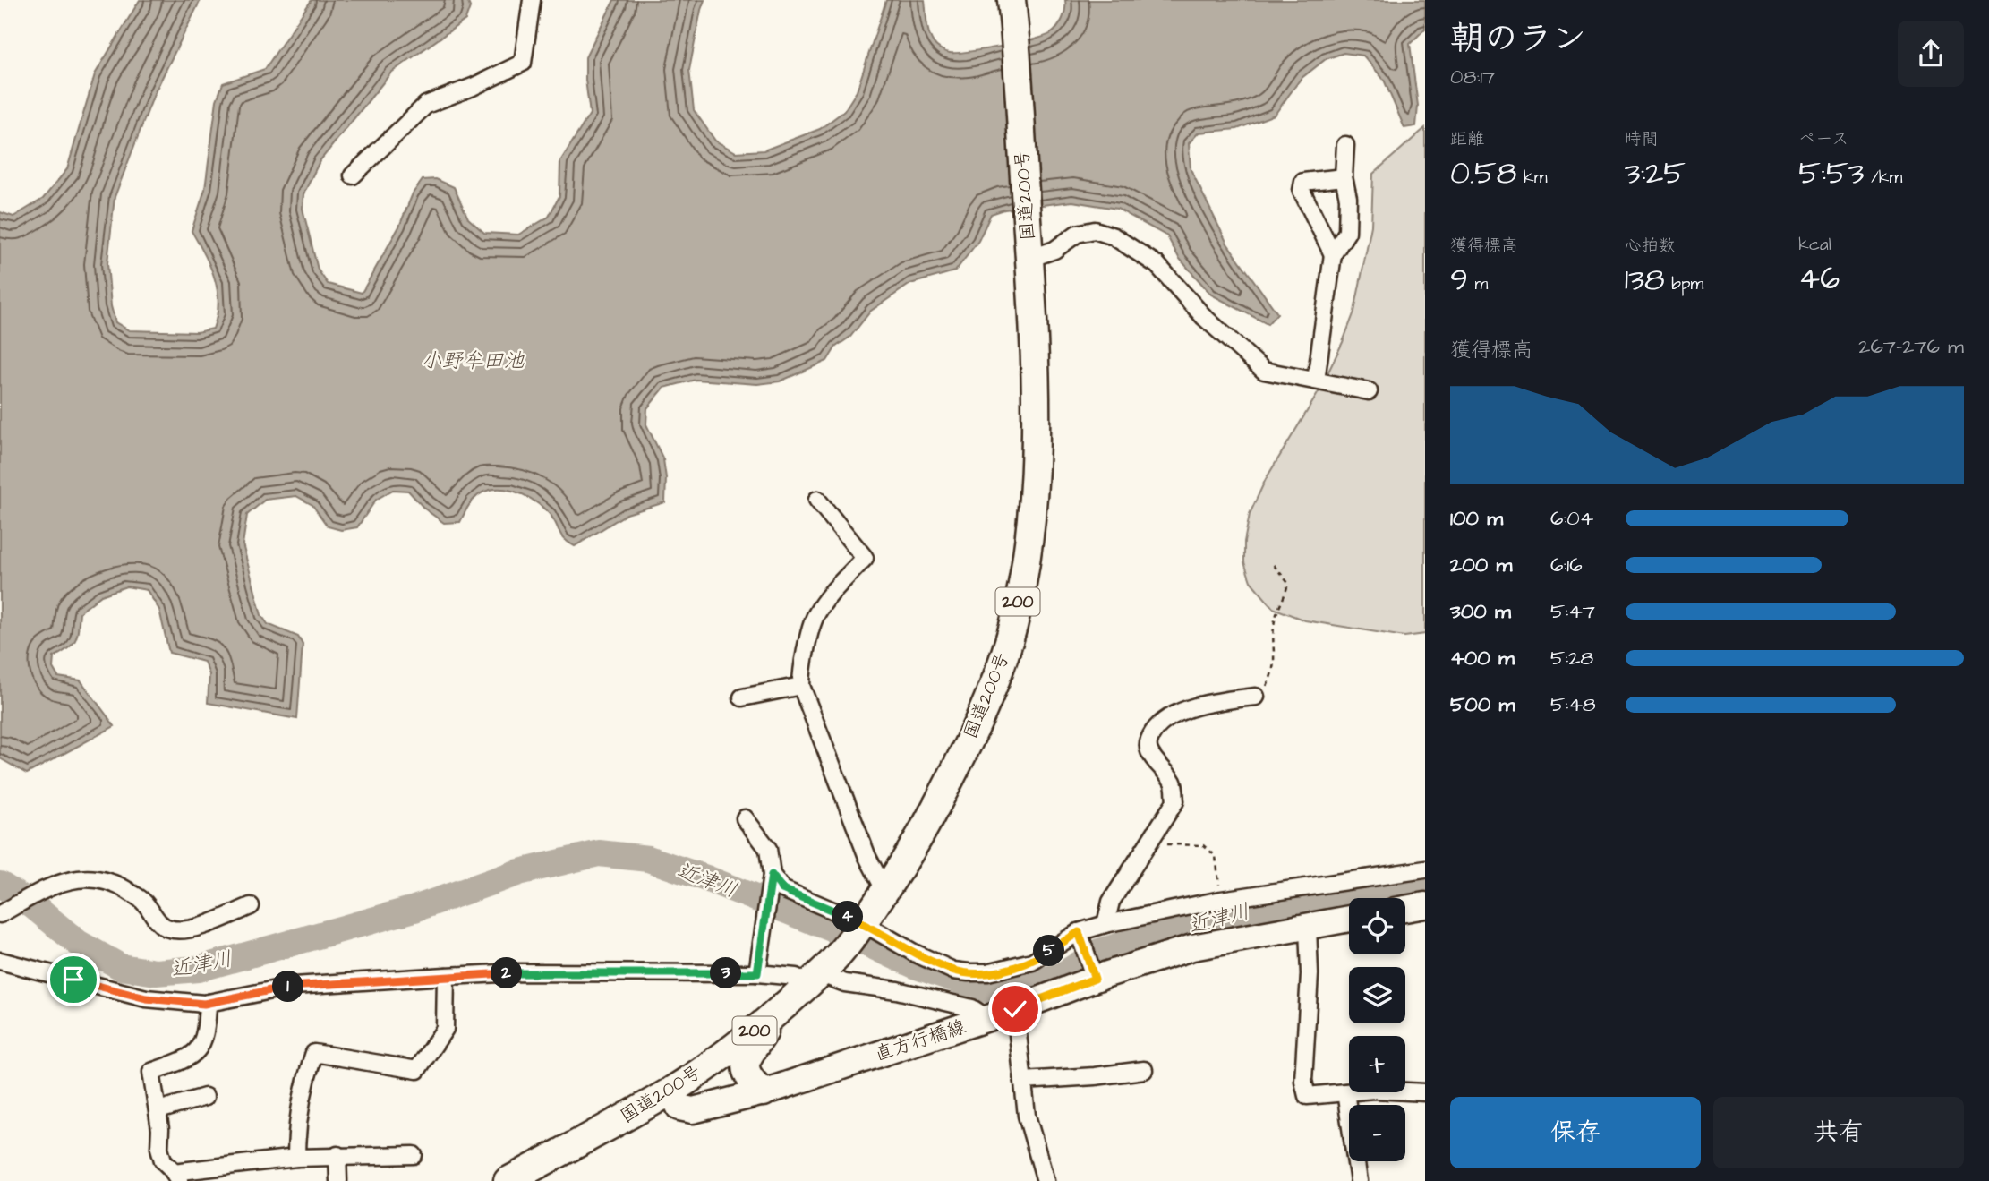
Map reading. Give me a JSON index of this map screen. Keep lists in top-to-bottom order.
{
  "streets": {
    "highway": ["国道200号", "200"],
    "main road": ["直方行橋線"]
  },
  "crossings": [
    ["国道200号", "直方行橋線"]
  ],
  "water": ["小野牟田池", "近津川"],
  "page": {
    "heading": ["朝のラン", "08:17"],
    "stats": [
      ["距離", "0.58 km"],
      ["時間", "3:25"],
      ["ペース", "5:53 /km"],
      ["獲得標高", "9 m"],
      ["心拍数", "138 bpm"],
      ["kcal", "46"]
    ],
    "chart": ["獲得標高", "267–276 m"],
    "list": [
      {
        "name": "100 m",
        "note": "6:04"
      },
      {
        "name": "200 m",
        "note": "6:16"
      },
      {
        "name": "300 m",
        "note": "5:47"
      },
      {
        "name": "400 m",
        "note": "5:28"
      },
      {
        "name": "500 m",
        "note": "5:48"
      }
    ],
    "map_buttons": ["+", "−"],
    "pins": [
      "4",
      "5",
      "2",
      "3",
      "1"
    ],
    "buttons": ["保存", "共有"]
  }
}
